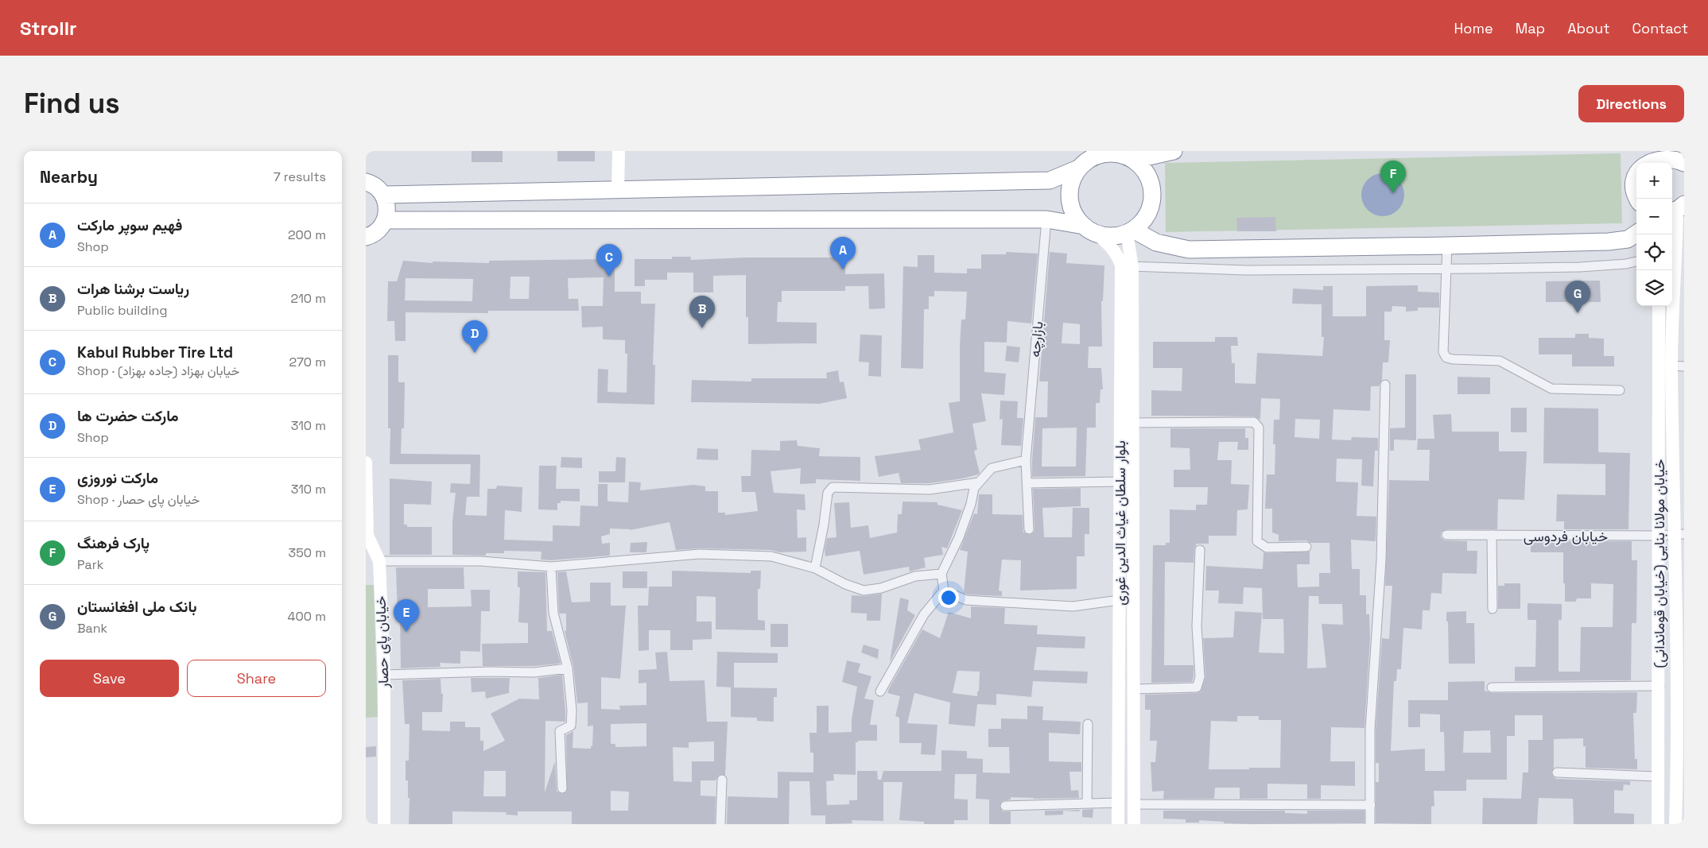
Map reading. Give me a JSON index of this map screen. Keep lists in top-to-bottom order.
{
  "streets": {
    "street": [
      "بازارچه",
      "بلوار سلطان غیاث الدین غوری",
      "خیابان فردوسی",
      "خیابان مولانا بنایی (خیابان قوماندانی)",
      "خیابان پای حصار"
    ]
  },
  "crossings": [
    ["خیابان فردوسی", "خیابان مولانا بنایی (خیابان قوماندانی)"]
  ],
  "page": {
    "header": "Strollr",
    "nav": [
      "Home",
      "Map",
      "About",
      "Contact"
    ],
    "buttons": [
      "Directions",
      ["Save", "Share"]
    ],
    "title": "Find us",
    "heading": ["Nearby", "7 results"],
    "pins": [
      "F",
      "A",
      "C",
      "G",
      "B",
      "D",
      "E"
    ],
    "map_buttons": ["+", "−"],
    "list": [
      {
        "mark": "A",
        "name": "فهیم سوپر مارکت",
        "note": "Shop",
        "value": "200 m"
      },
      {
        "mark": "B",
        "name": "ریاست برشنا هرات",
        "note": "Public building",
        "value": "210 m"
      },
      {
        "mark": "C",
        "name": "Kabul Rubber Tire Ltd",
        "note": "Shop · خیابان بهزاد (جاده بهزاد)",
        "value": "270 m"
      },
      {
        "mark": "D",
        "name": "مارکت حضرت ها",
        "note": "Shop",
        "value": "310 m"
      },
      {
        "mark": "E",
        "name": "مارکت نوروزی",
        "note": "Shop · خیابان پای حصار",
        "value": "310 m"
      },
      {
        "mark": "F",
        "name": "پارک فرهنگ",
        "note": "Park",
        "value": "350 m"
      },
      {
        "mark": "G",
        "name": "بانک ملی افغانستان",
        "note": "Bank",
        "value": "400 m"
      }
    ]
  }
}
